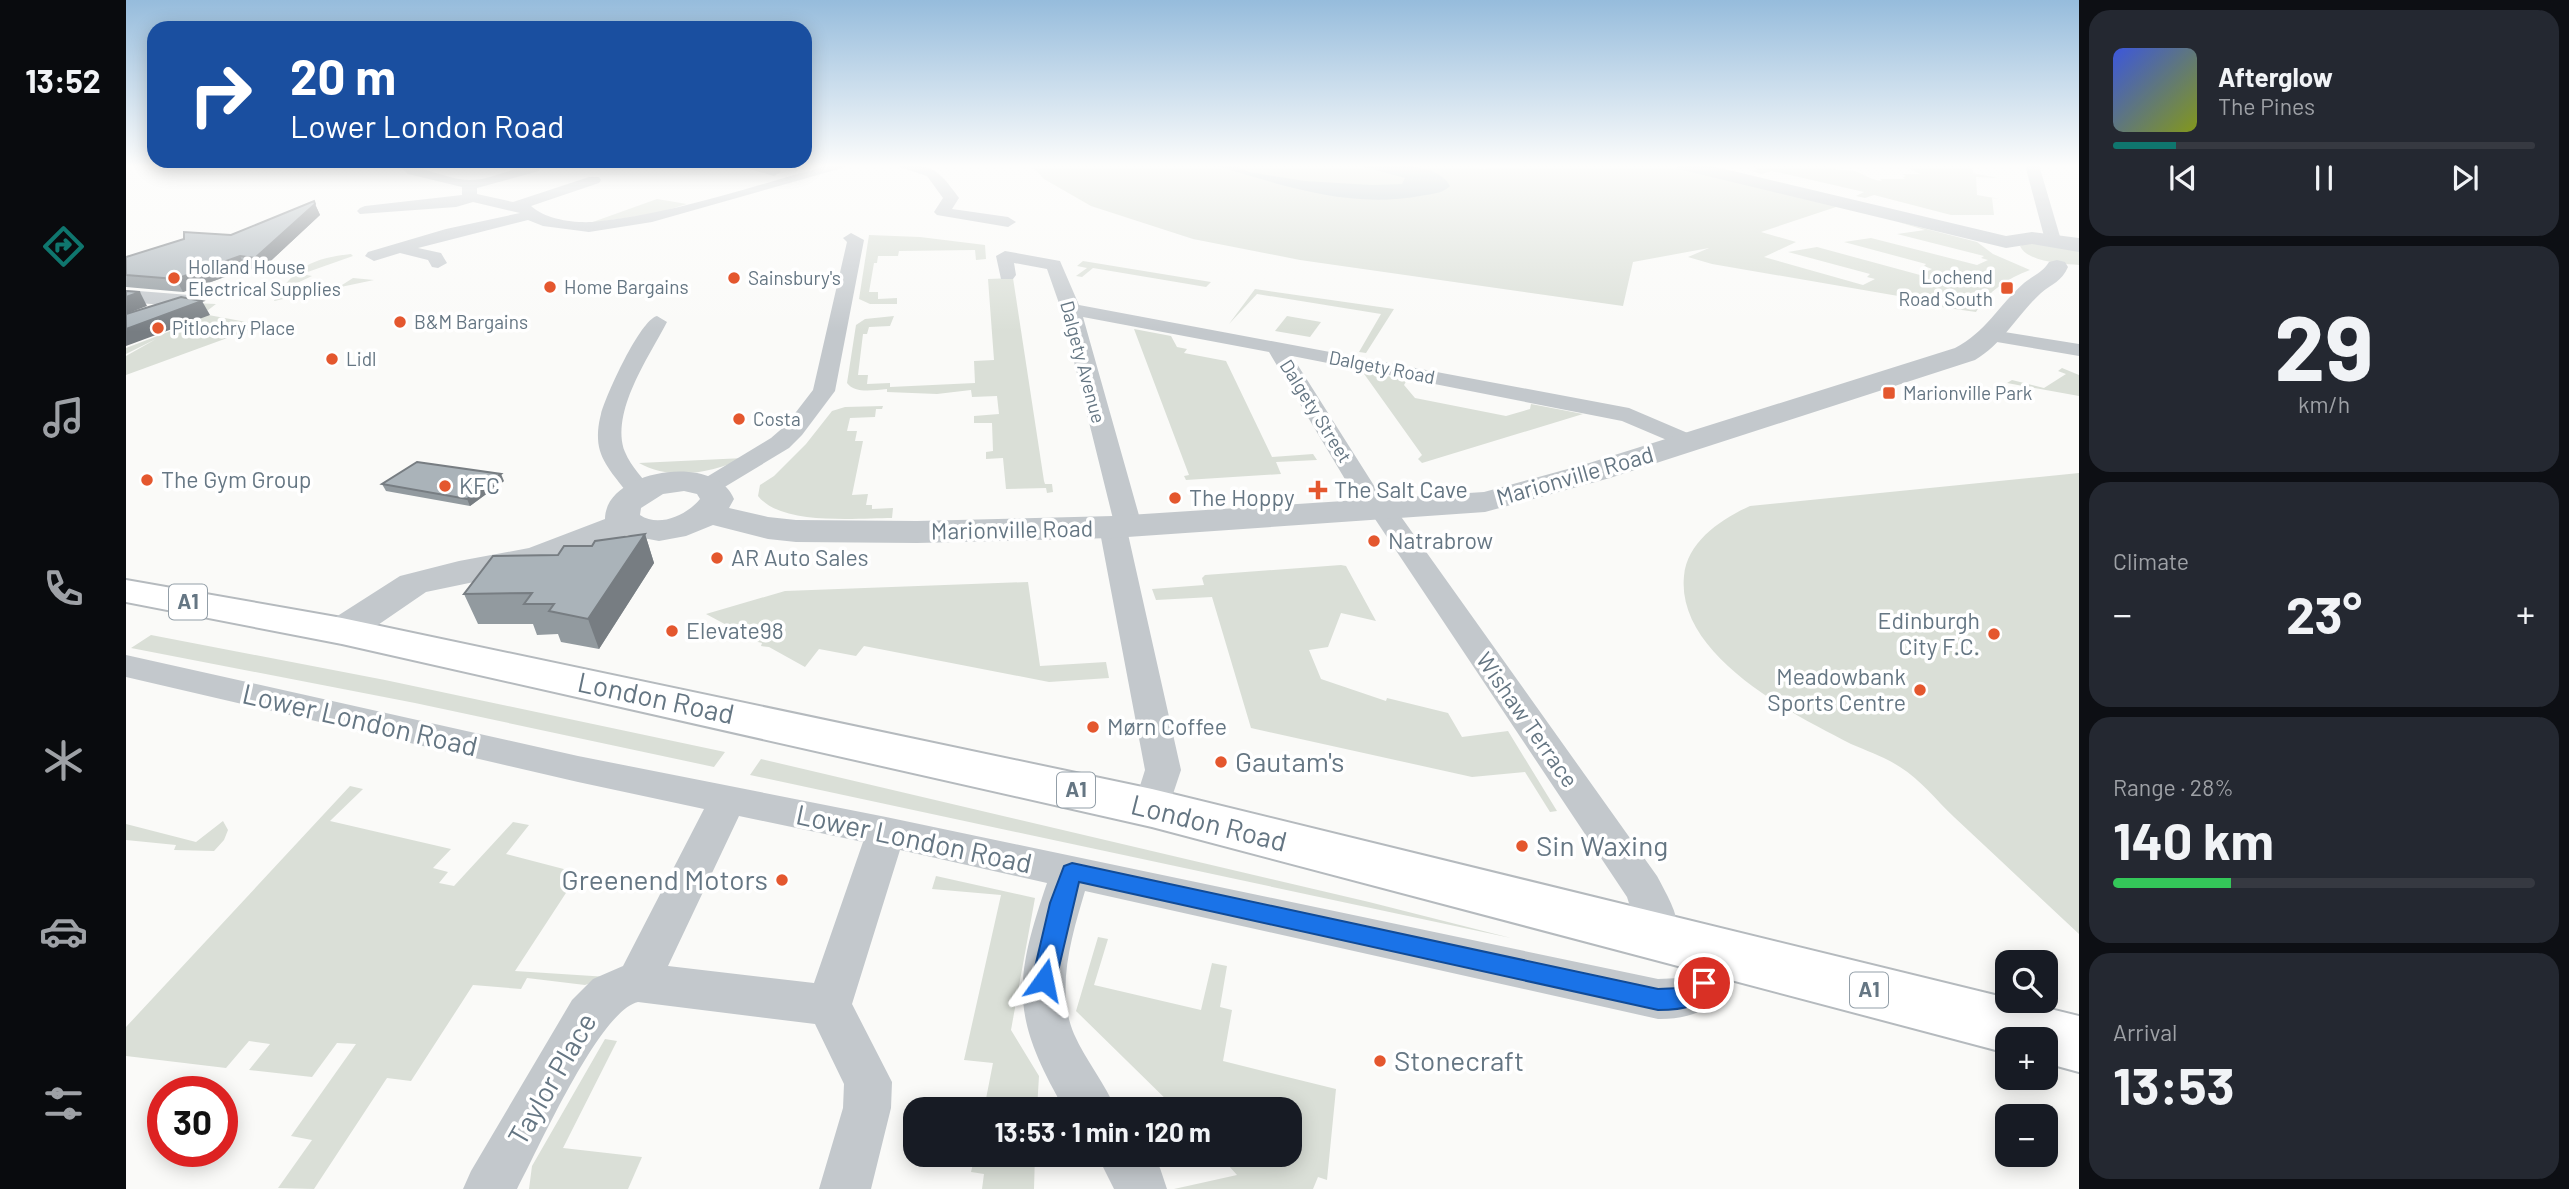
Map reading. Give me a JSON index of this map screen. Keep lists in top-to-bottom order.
{
  "streets": {
    "main road": ["A1", "London Road"],
    "street": [
      "Dalgety Avenue",
      "Dalgety Road",
      "Dalgety Street",
      "Marionville Road",
      "Lower London Road",
      "Wishaw Terrace",
      "Taylor Place"
    ]
  },
  "crossings": [
    ["Dalgety Avenue", "Dalgety Road"],
    ["Dalgety Avenue", "Marionville Road"],
    ["Dalgety Avenue", "London Road"],
    ["Dalgety Road", "Dalgety Street"],
    ["Dalgety Road", "Marionville Road"],
    ["Dalgety Street", "Marionville Road"],
    ["Dalgety Street", "Wishaw Terrace"],
    ["Marionville Road", "Wishaw Terrace"],
    ["London Road", "Lower London Road"],
    ["London Road", "Wishaw Terrace"],
    ["Lower London Road", "Wishaw Terrace"]
  ],
  "places": {
    "other": [
      "Holland House Electrical Supplies",
      "Sainsbury's",
      "Home Bargains",
      "B&M Bargains",
      "Pitlochry Place",
      "Lidl",
      "Costa",
      "The Gym Group",
      "KFC",
      "The Hoppy",
      "Natrabrow",
      "AR Auto Sales",
      "Elevate98",
      "Edinburgh City F.C.",
      "Meadowbank Sports Centre",
      "Mørn Coffee",
      "Gautam's",
      "Sin Waxing",
      "Greenend Motors",
      "Stonecraft"
    ],
    "transit": ["Lochend Road South", "Marionville Park"],
    "health": ["The Salt Cave"]
  },
  "page": {
    "tabs": "13:52",
    "turn": ["20 m", "Lower London Road"],
    "song": ["Afterglow", "The Pines"],
    "tile": [
      ["29", "km/h"],
      "Climate",
      ["Range · 28%", "140 km"],
      ["Arrival", "13:53"]
    ],
    "heat": ["−", "23°", "+"],
    "map_buttons": ["+", "−"],
    "limit": "30",
    "trip": "13:53 · 1 min · 120 m"
  }
}
